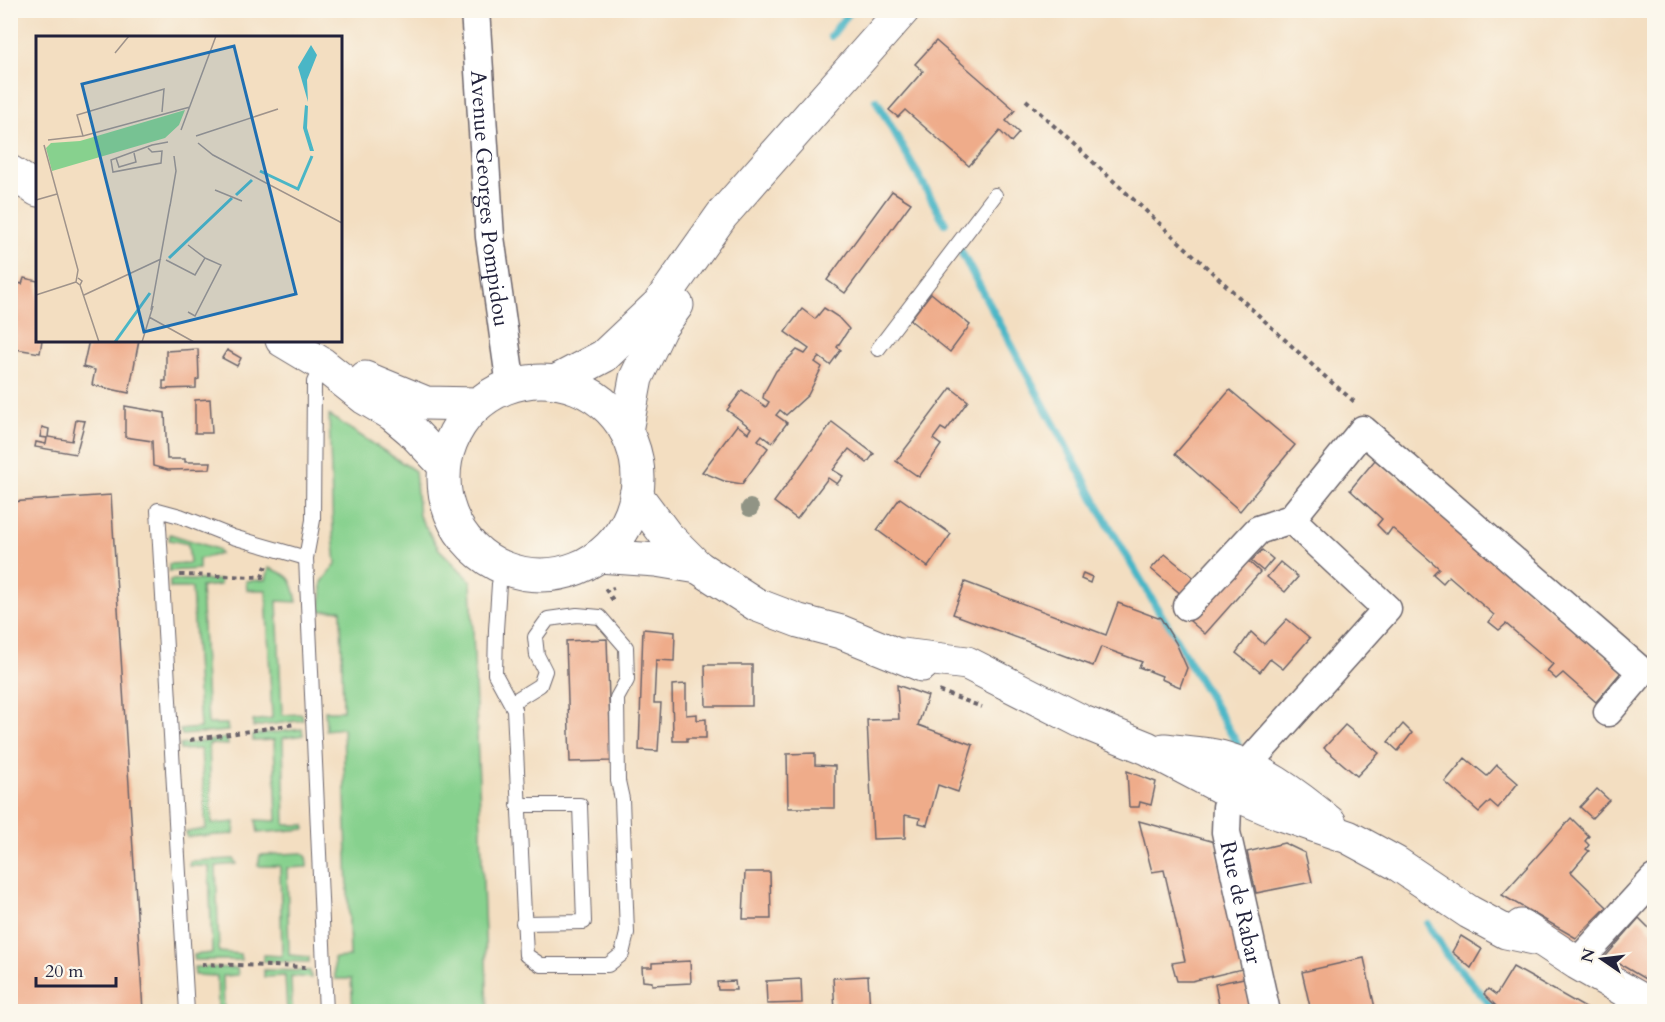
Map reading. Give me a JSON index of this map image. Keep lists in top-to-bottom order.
{
  "streets": {
    "street": ["Avenue Georges Pompidou", "Rue de Rabar"]
  },
  "scale_bar": "20 m",
  "north": "left"
}
